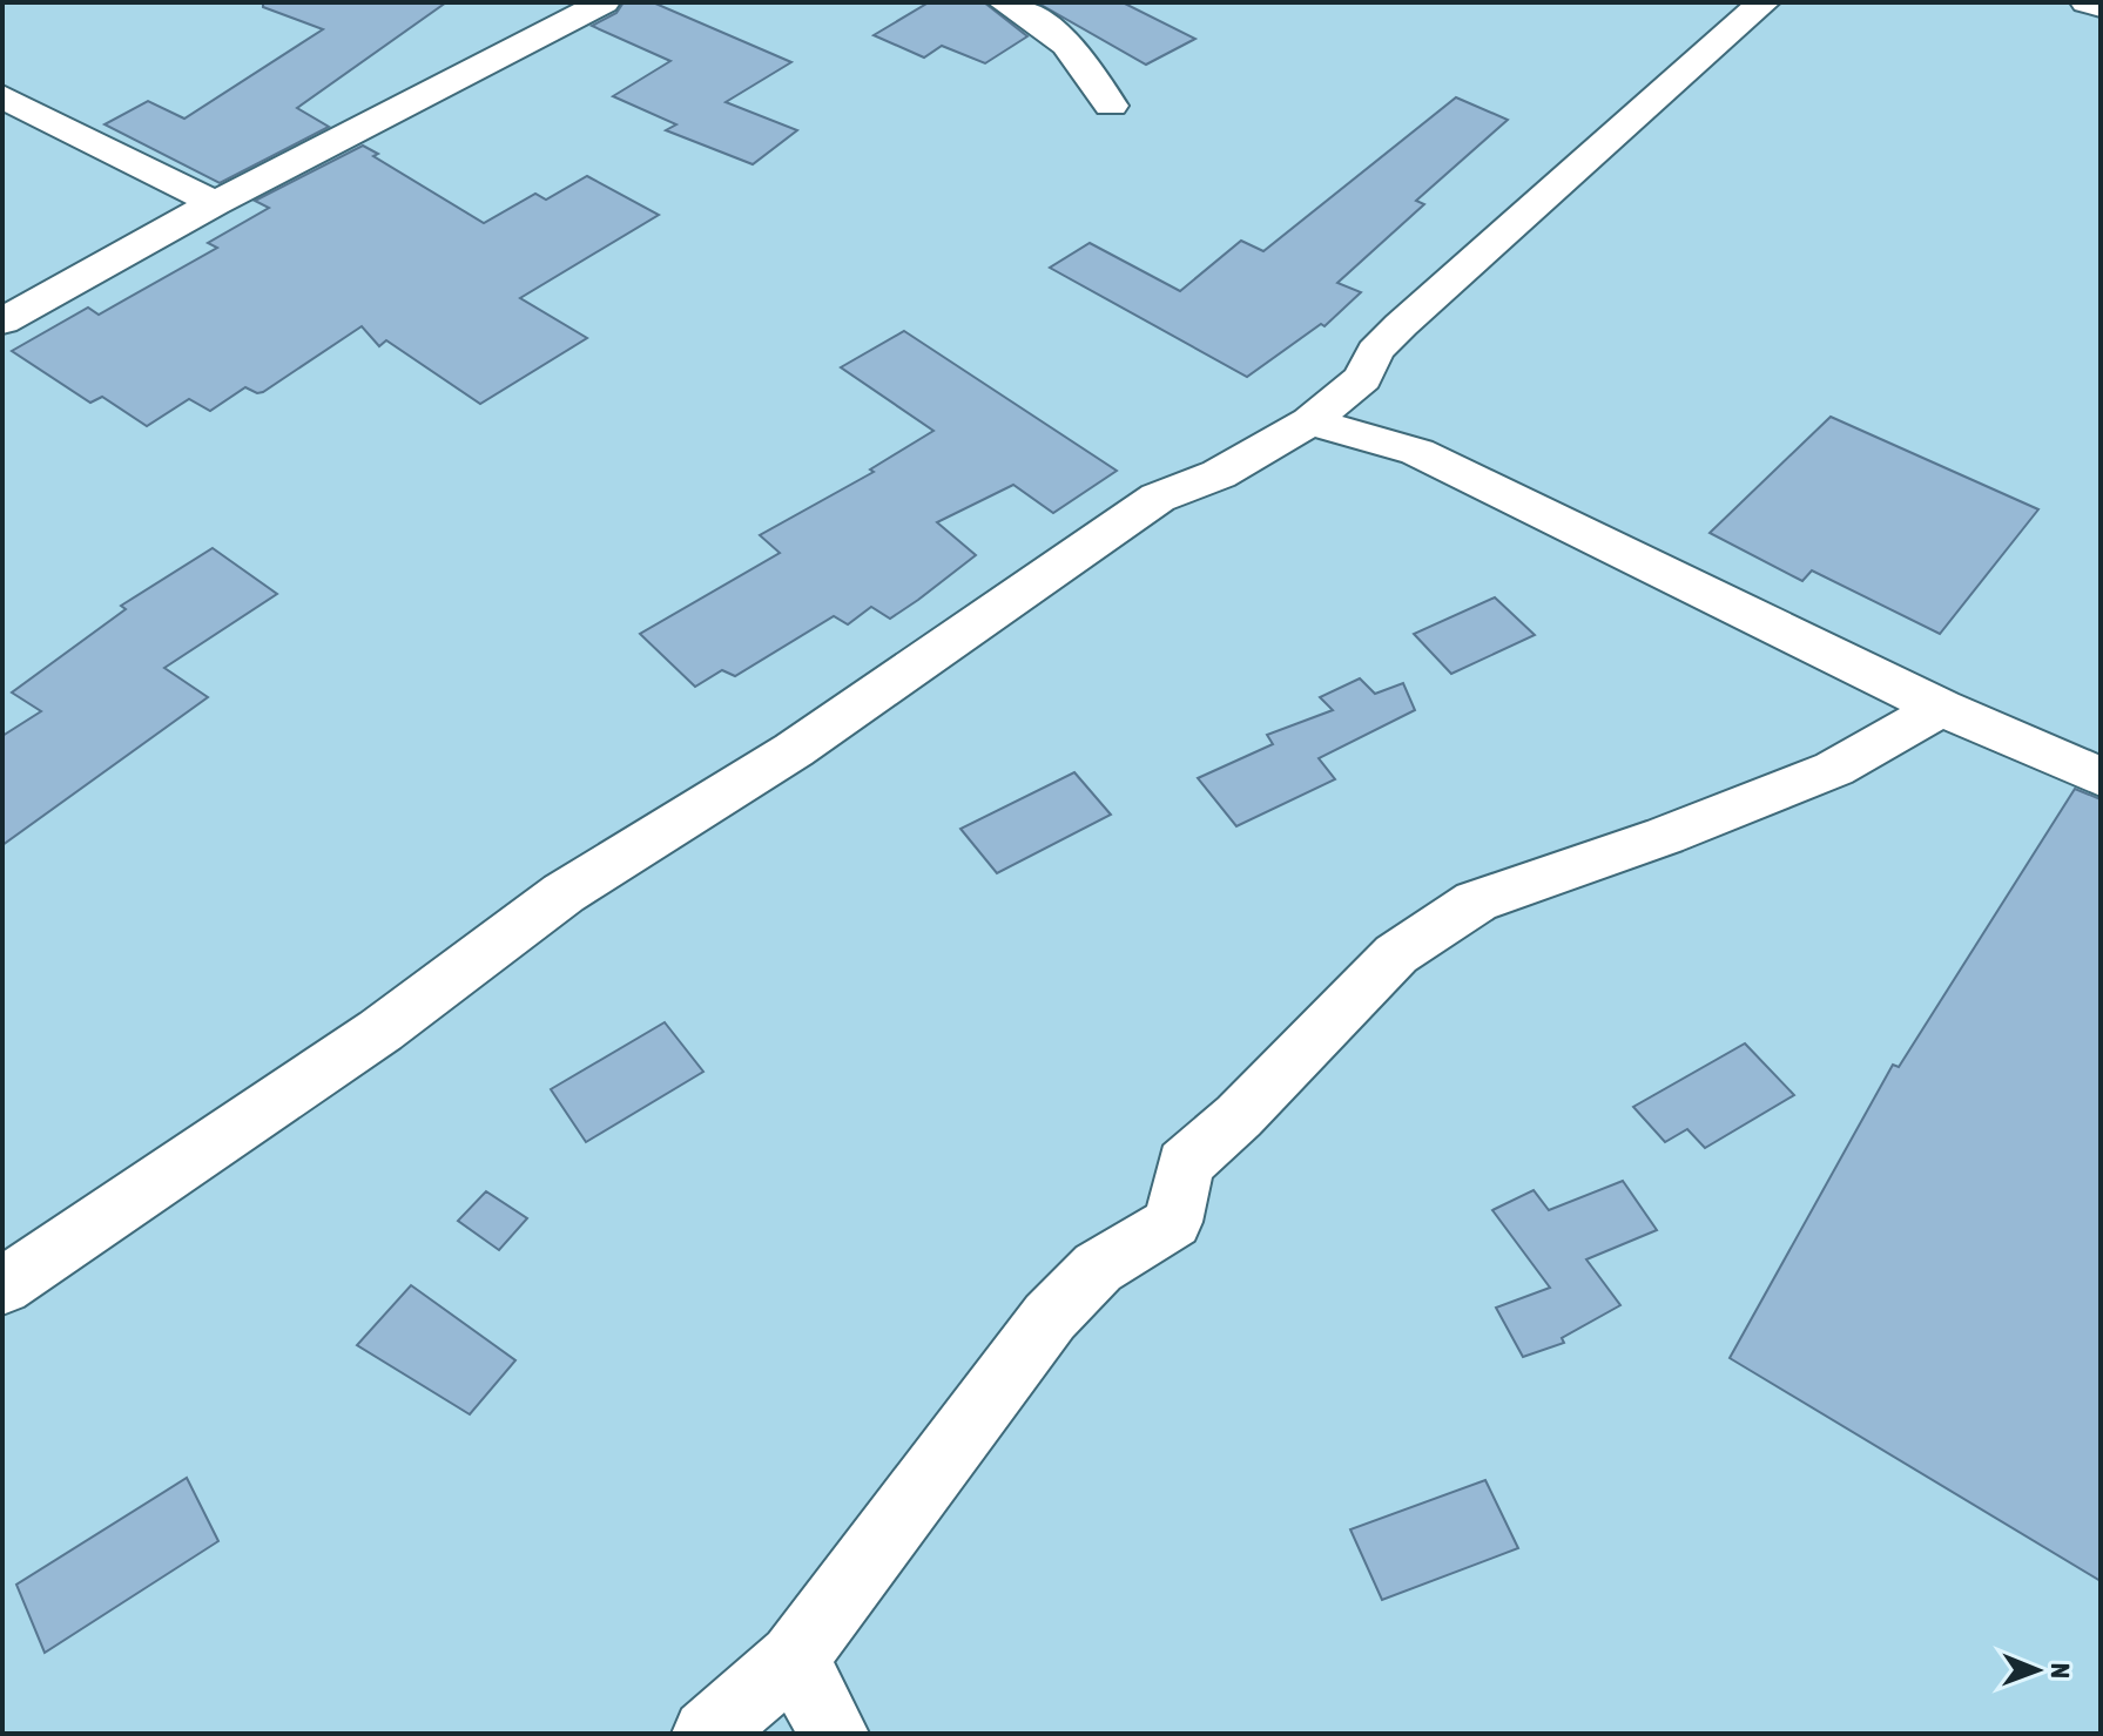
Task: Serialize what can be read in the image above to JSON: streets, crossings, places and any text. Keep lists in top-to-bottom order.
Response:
{
  "north": "right"
}
